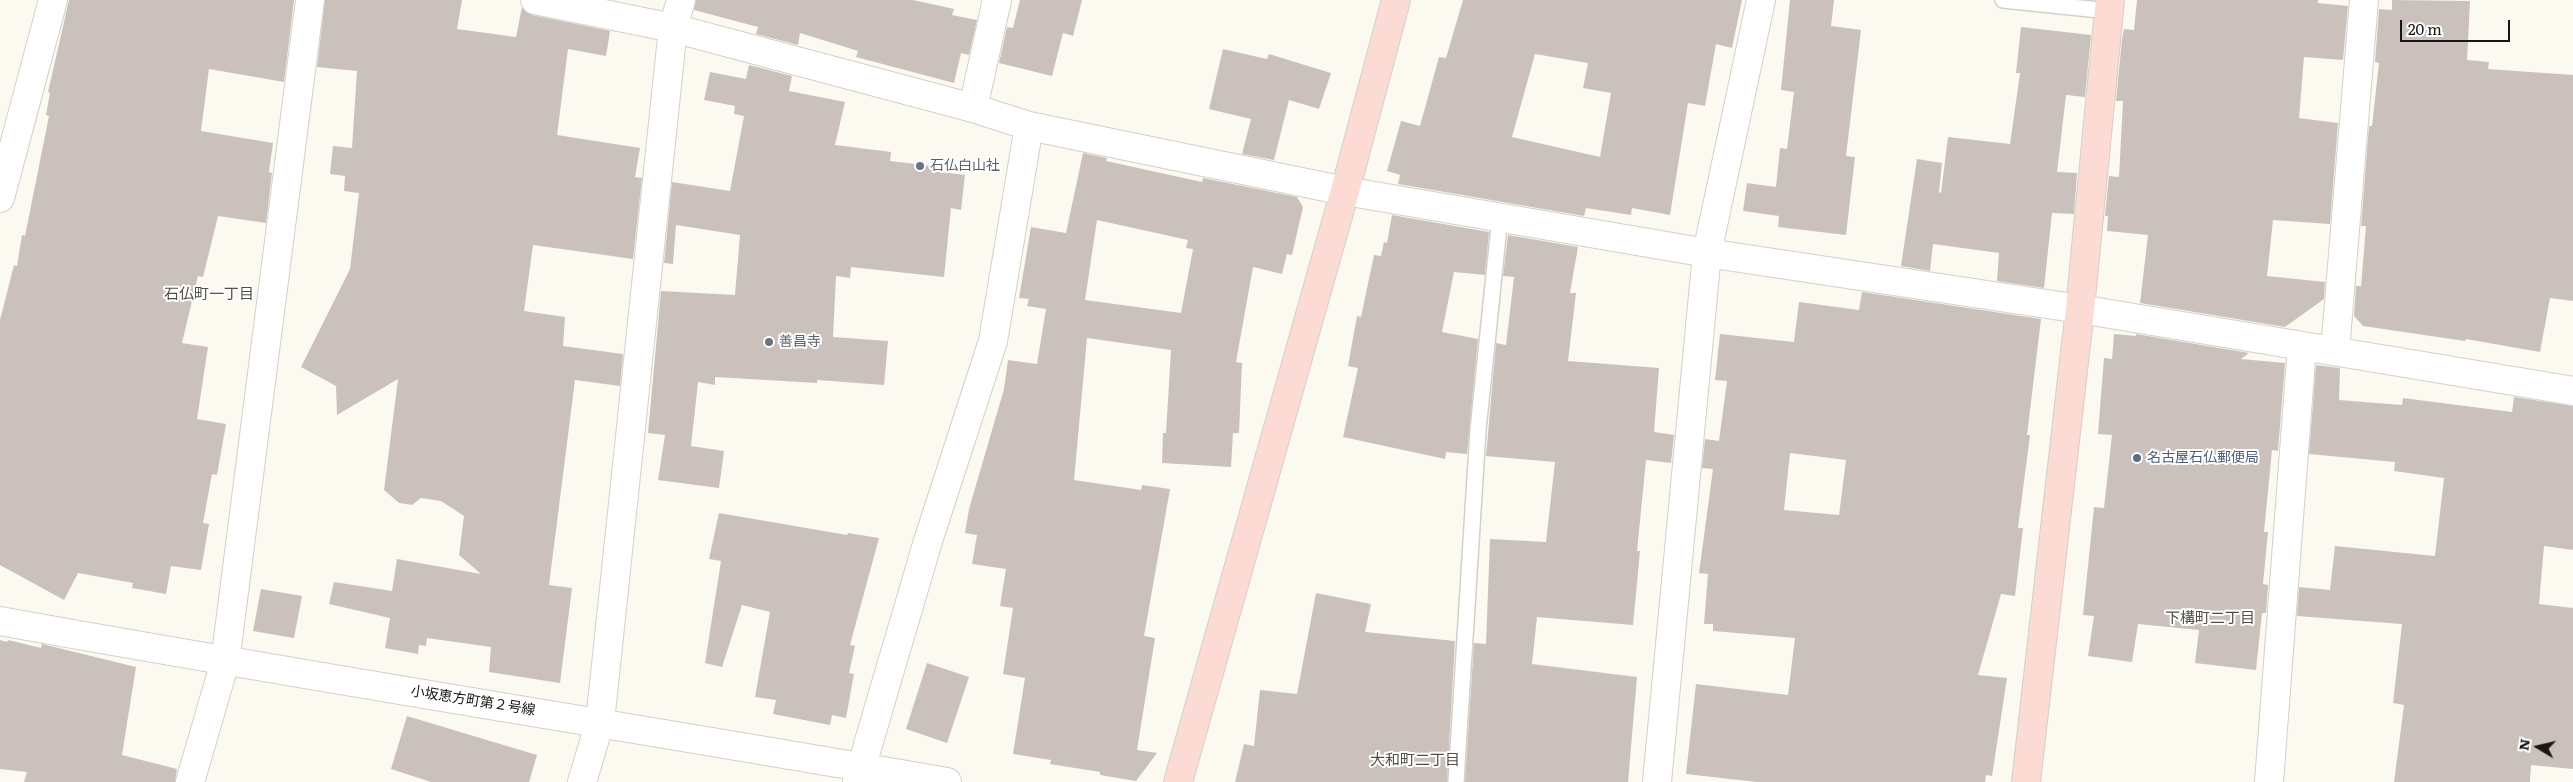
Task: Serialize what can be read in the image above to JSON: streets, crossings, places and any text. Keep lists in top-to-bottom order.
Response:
{
  "streets": {
    "street": ["小坂恵方町第２号線"]
  },
  "districts": ["石仏町一丁目", "下構町二丁目", "大和町二丁目"],
  "places": ["石仏白山社", "善昌寺", "名古屋石仏郵便局"],
  "scale_bar": "20 m",
  "north": "left"
}
